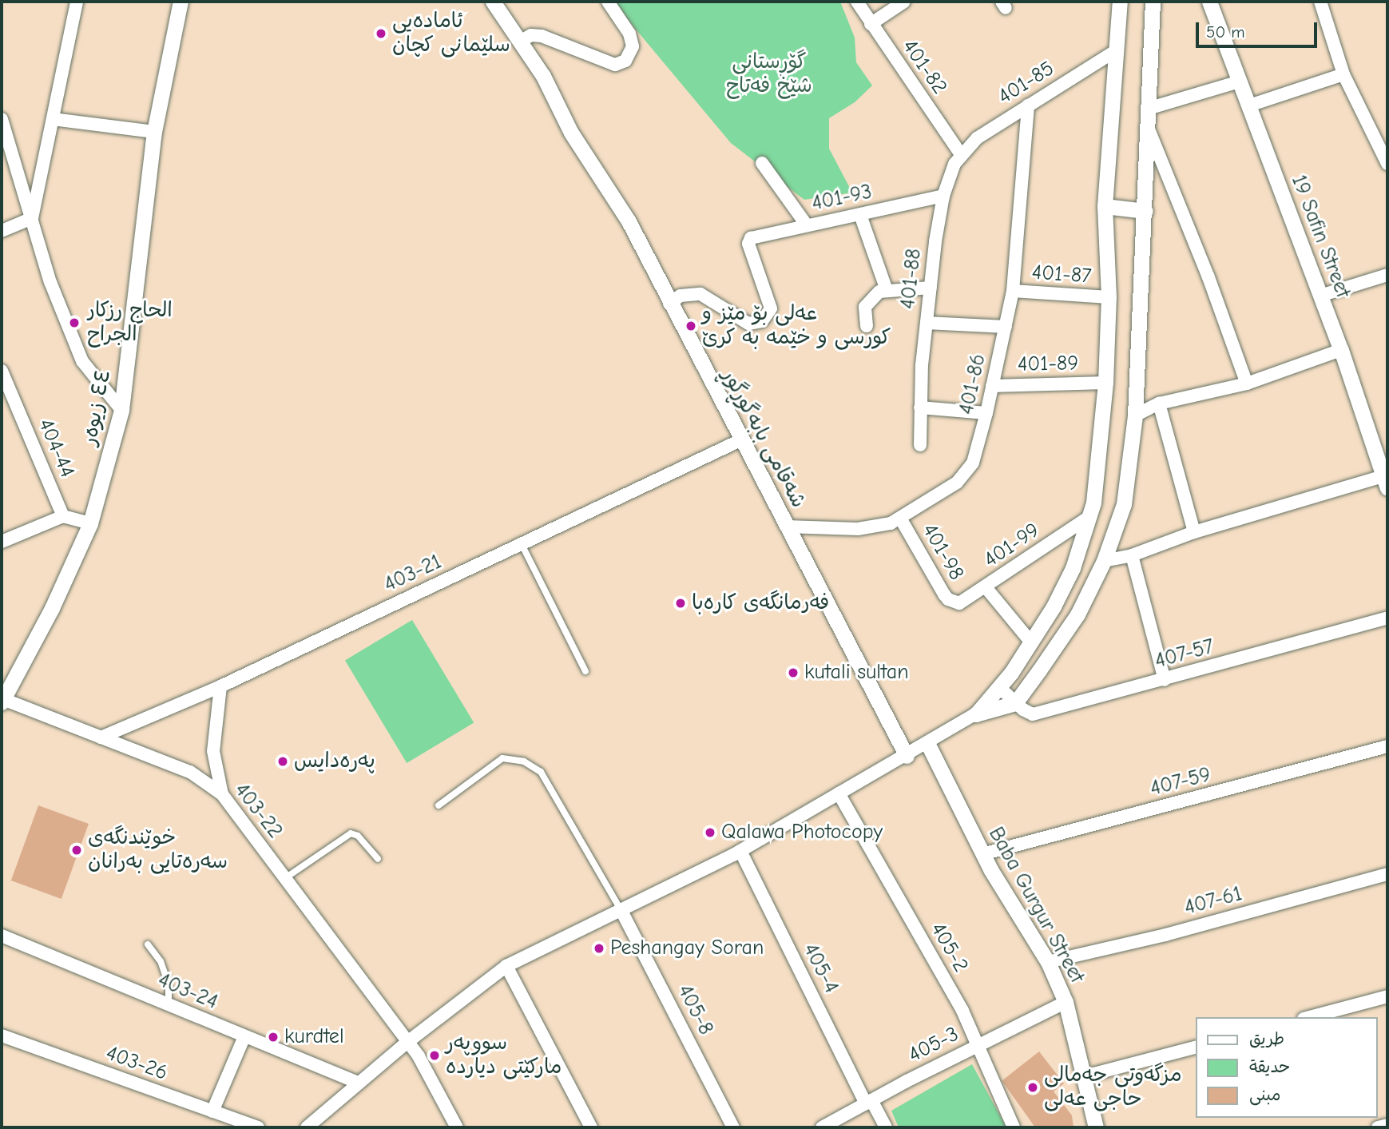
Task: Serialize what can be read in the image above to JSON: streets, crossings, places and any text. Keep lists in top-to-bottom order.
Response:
{
  "streets": {
    "street": [
      "401-82",
      "401-85",
      "401-93",
      "19 Safin Street",
      "401-87",
      "401-88",
      "401-89",
      "401-86",
      "٤٤ زیوەر",
      "شەقامی بابەگوڕگوڕ",
      "404-44",
      "401-99",
      "401-98",
      "403-21",
      "407-57",
      "407-59",
      "403-22",
      "407-61",
      "Baba Gurgur Street",
      "405-2",
      "405-4",
      "403-24",
      "405-8",
      "405-3",
      "403-26"
    ]
  },
  "crossings": [
    ["401-82", "401-85"],
    ["401-82", "401-88"],
    ["401-85", "401-88"],
    ["401-85", "401-86"],
    ["401-93", "401-88"],
    ["401-93", "شەقامی بابەگوڕگوڕ"],
    ["401-87", "401-86"],
    ["401-89", "401-86"],
    ["401-86", "شەقامی بابەگوڕگوڕ"],
    ["401-86", "401-98"],
    ["٤٤ زیوەر", "403-22"],
    ["شەقامی بابەگوڕگوڕ", "403-21"],
    ["401-99", "401-98"],
    ["403-21", "403-22"],
    ["407-59", "Baba Gurgur Street"],
    ["407-61", "Baba Gurgur Street"],
    ["Baba Gurgur Street", "405-3"],
    ["405-2", "405-3"],
    ["405-4", "405-3"]
  ],
  "parks": ["گۆڕستانی شێخ فەتاح"],
  "places": [
    "ئامادەیی سلێمانی کچان",
    "الحاج رزكار الجراح",
    "عەلی بۆ مێز و کورسی و خێمە بە کرێ",
    "فەرمانگەی کارەبا",
    "kutali sultan",
    "پەرەدایس",
    "Qalawa Photocopy",
    "خوێندنگەی سەرەتایی بەرانان",
    "Peshangay Soran",
    "kurdtel",
    "سووپەر مارکێتی دیاردە",
    "مزگەوتی جەمالی حاجی عەلی"
  ],
  "legend": ["طريق", "حديقة", "مبنى"],
  "scale_bar": "50 m"
}
